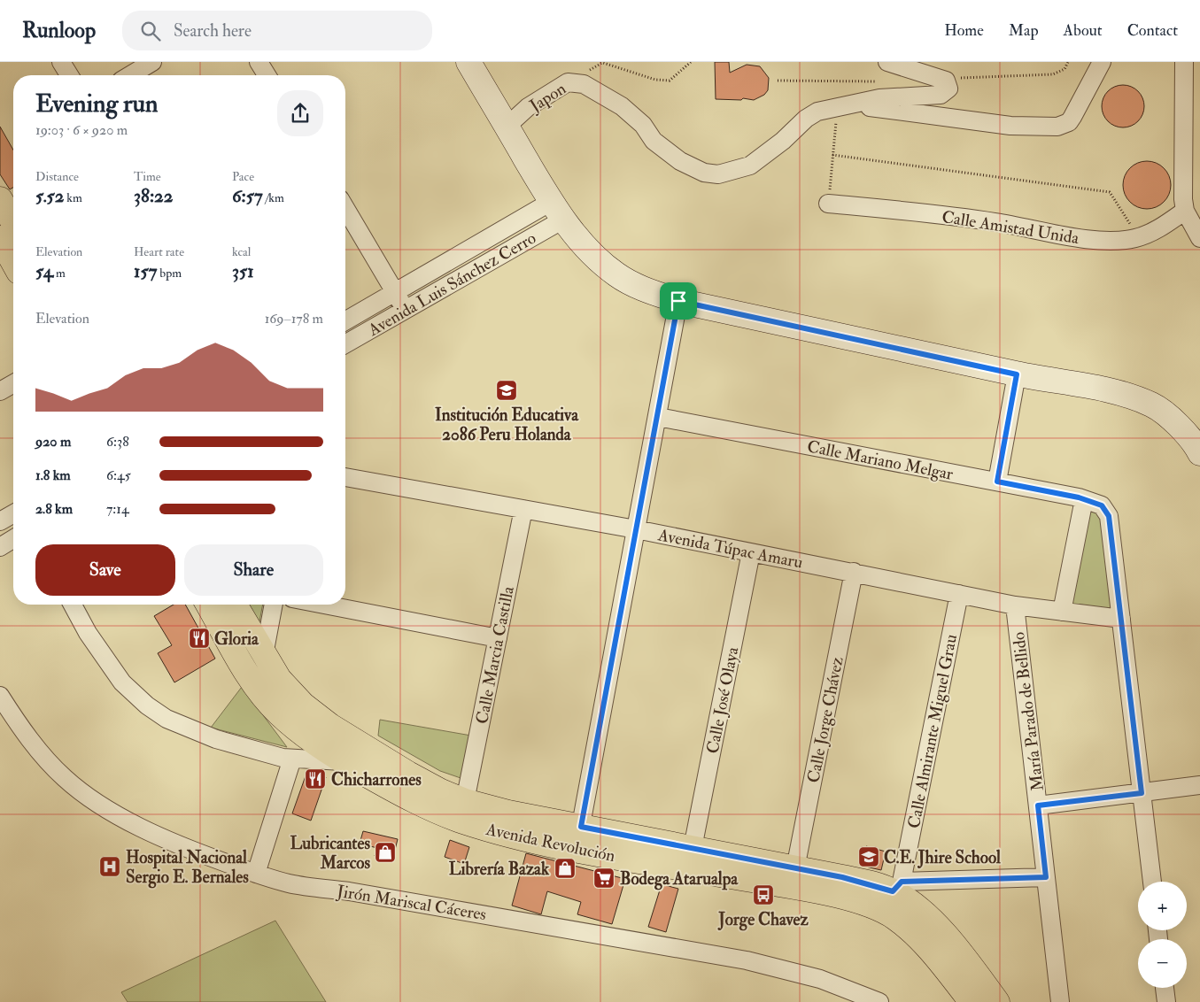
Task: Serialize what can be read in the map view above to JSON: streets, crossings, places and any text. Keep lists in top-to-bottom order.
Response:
{
  "streets": {
    "main road": ["Avenida Revolución"],
    "street": [
      "Japon",
      "Calle Amistad Unida",
      "Avenida Luis Sánchez Cerro",
      "Calle Mariano Melgar",
      "Avenida Túpac Amaru",
      "Calle Marcia Castilla",
      "Calle José Olaya",
      "María Parado de Bellido",
      "Calle Jorge Chávez",
      "Calle Almirante Miguel Grau",
      "Jirón Mariscal Cáceres"
    ]
  },
  "crossings": [
    ["Calle Mariano Melgar", "Avenida Túpac Amaru"],
    ["Avenida Túpac Amaru", "Calle Marcia Castilla"],
    ["Avenida Túpac Amaru", "Calle José Olaya"],
    ["Avenida Túpac Amaru", "María Parado de Bellido"],
    ["Avenida Túpac Amaru", "Calle Jorge Chávez"],
    ["Avenida Túpac Amaru", "Calle Almirante Miguel Grau"],
    ["Calle Marcia Castilla", "Avenida Revolución"],
    ["Calle José Olaya", "Avenida Revolución"],
    ["Calle Jorge Chávez", "Avenida Revolución"],
    ["Calle Almirante Miguel Grau", "Avenida Revolución"]
  ],
  "places": {
    "school or university": ["Institución Educativa 2086 Peru Holanda", "C.E. Jhire School"],
    "restaurant": ["Gloria", "Chicharrones"],
    "shop": ["Lubricantes Marcos", "Librería Bazak"],
    "hospital": ["Hospital Nacional Sergio E. Bernales"],
    "supermarket": ["Bodega Atarualpa"],
    "bus stop": ["Jorge Chavez"]
  },
  "page": {
    "header": "Runloop",
    "search": "Search here",
    "nav": [
      "Home",
      "Map",
      "About",
      "Contact"
    ],
    "heading": ["Evening run", "19:03 · 6 × 920 m"],
    "stats": [
      ["Distance", "5.52 km"],
      ["Time", "38:22"],
      ["Pace", "6:57 /km"],
      ["Elevation", "54 m"],
      ["Heart rate", "157 bpm"],
      ["kcal", "351"]
    ],
    "chart": ["Elevation", "169–178 m"],
    "list": [
      {
        "name": "920 m",
        "note": "6:38"
      },
      {
        "name": "1.8 km",
        "note": "6:45"
      },
      {
        "name": "2.8 km",
        "note": "7:14"
      }
    ],
    "buttons": ["Save", "Share"],
    "map_buttons": ["+", "−"]
  }
}
